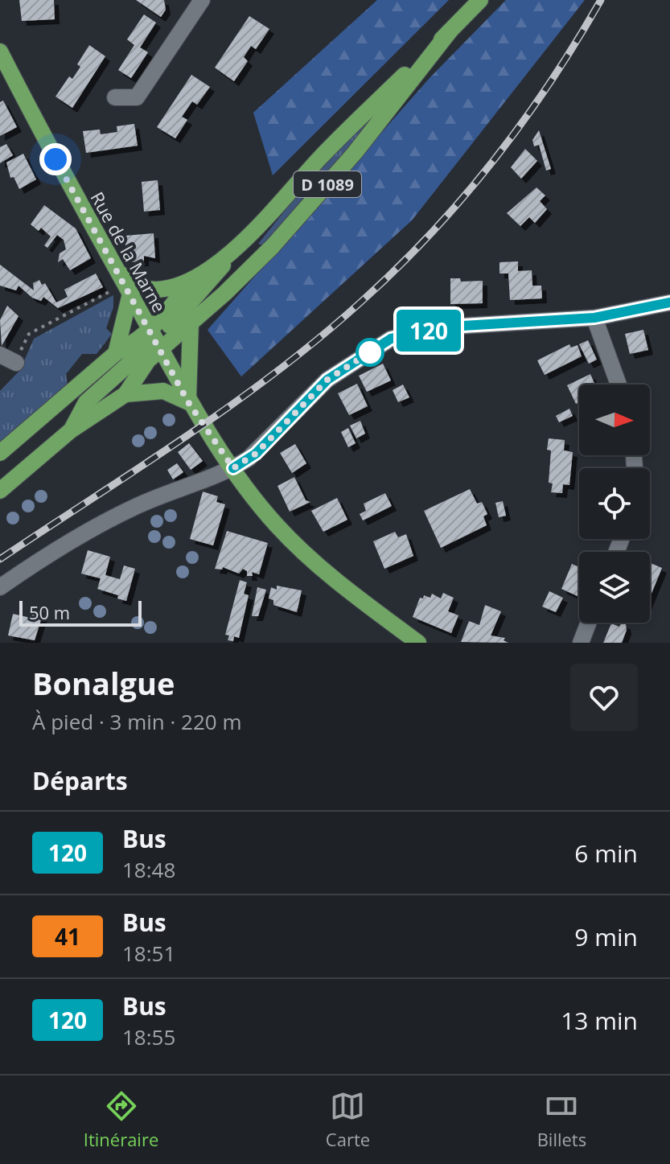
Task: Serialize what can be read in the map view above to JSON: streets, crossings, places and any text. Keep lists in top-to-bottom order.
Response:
{
  "streets": {
    "main road": ["D 1089", "Rue de la Marne"]
  },
  "crossings": [
    ["D 1089", "Rue de la Marne"]
  ],
  "lines": ["bus line 120"],
  "scale_bar": "50 m",
  "north": "right",
  "page": {
    "on_map": "120",
    "scale": "50 m",
    "heading": [
      ["Bonalgue", "À pied · 3 min · 220 m"],
      "Départs"
    ],
    "list": [
      {
        "mark": "120",
        "name": "Bus",
        "note": "18:48",
        "value": "6 min"
      },
      {
        "mark": "41",
        "name": "Bus",
        "note": "18:51",
        "value": "9 min"
      },
      {
        "mark": "120",
        "name": "Bus",
        "note": "18:55",
        "value": "13 min"
      }
    ],
    "tabs": ["Itinéraire", "Carte", "Billets"]
  }
}
